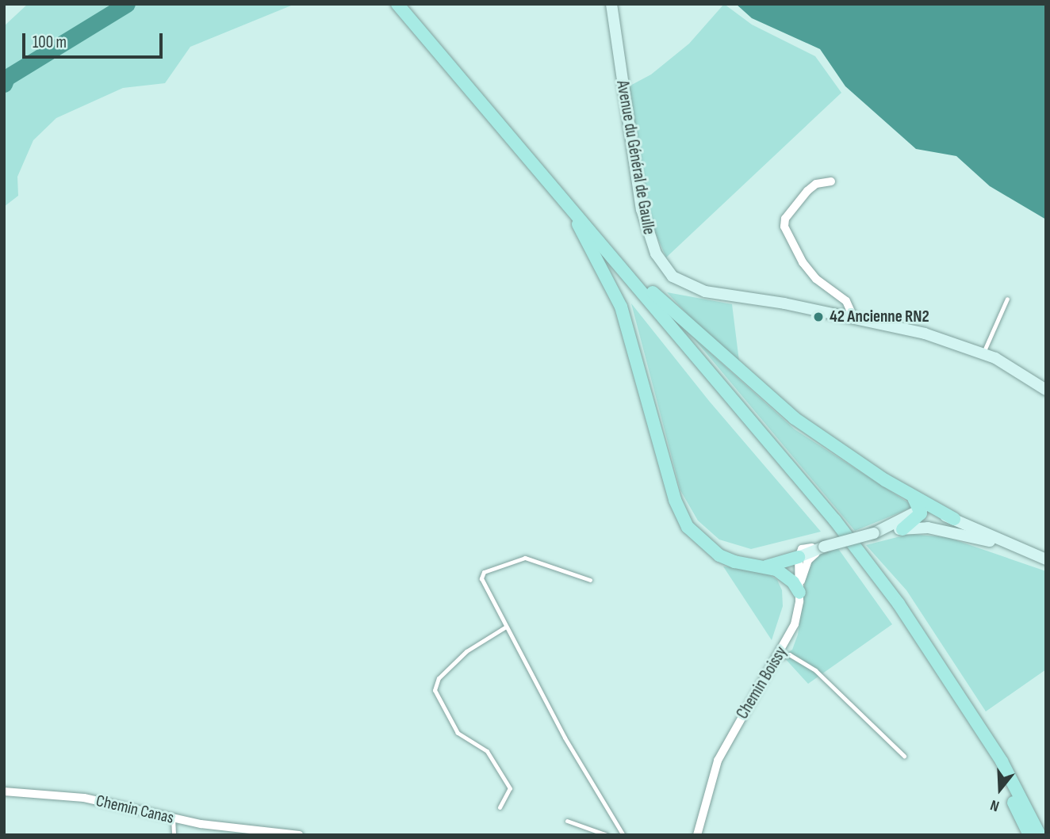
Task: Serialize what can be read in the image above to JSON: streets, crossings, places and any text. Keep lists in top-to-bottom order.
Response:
{
  "streets": {
    "main road": ["Avenue du Général de Gaulle"],
    "street": ["Chemin Boissy", "Chemin Canas"]
  },
  "places": ["42 Ancienne RN2"],
  "scale_bar": "100 m",
  "north": "bottom"
}
